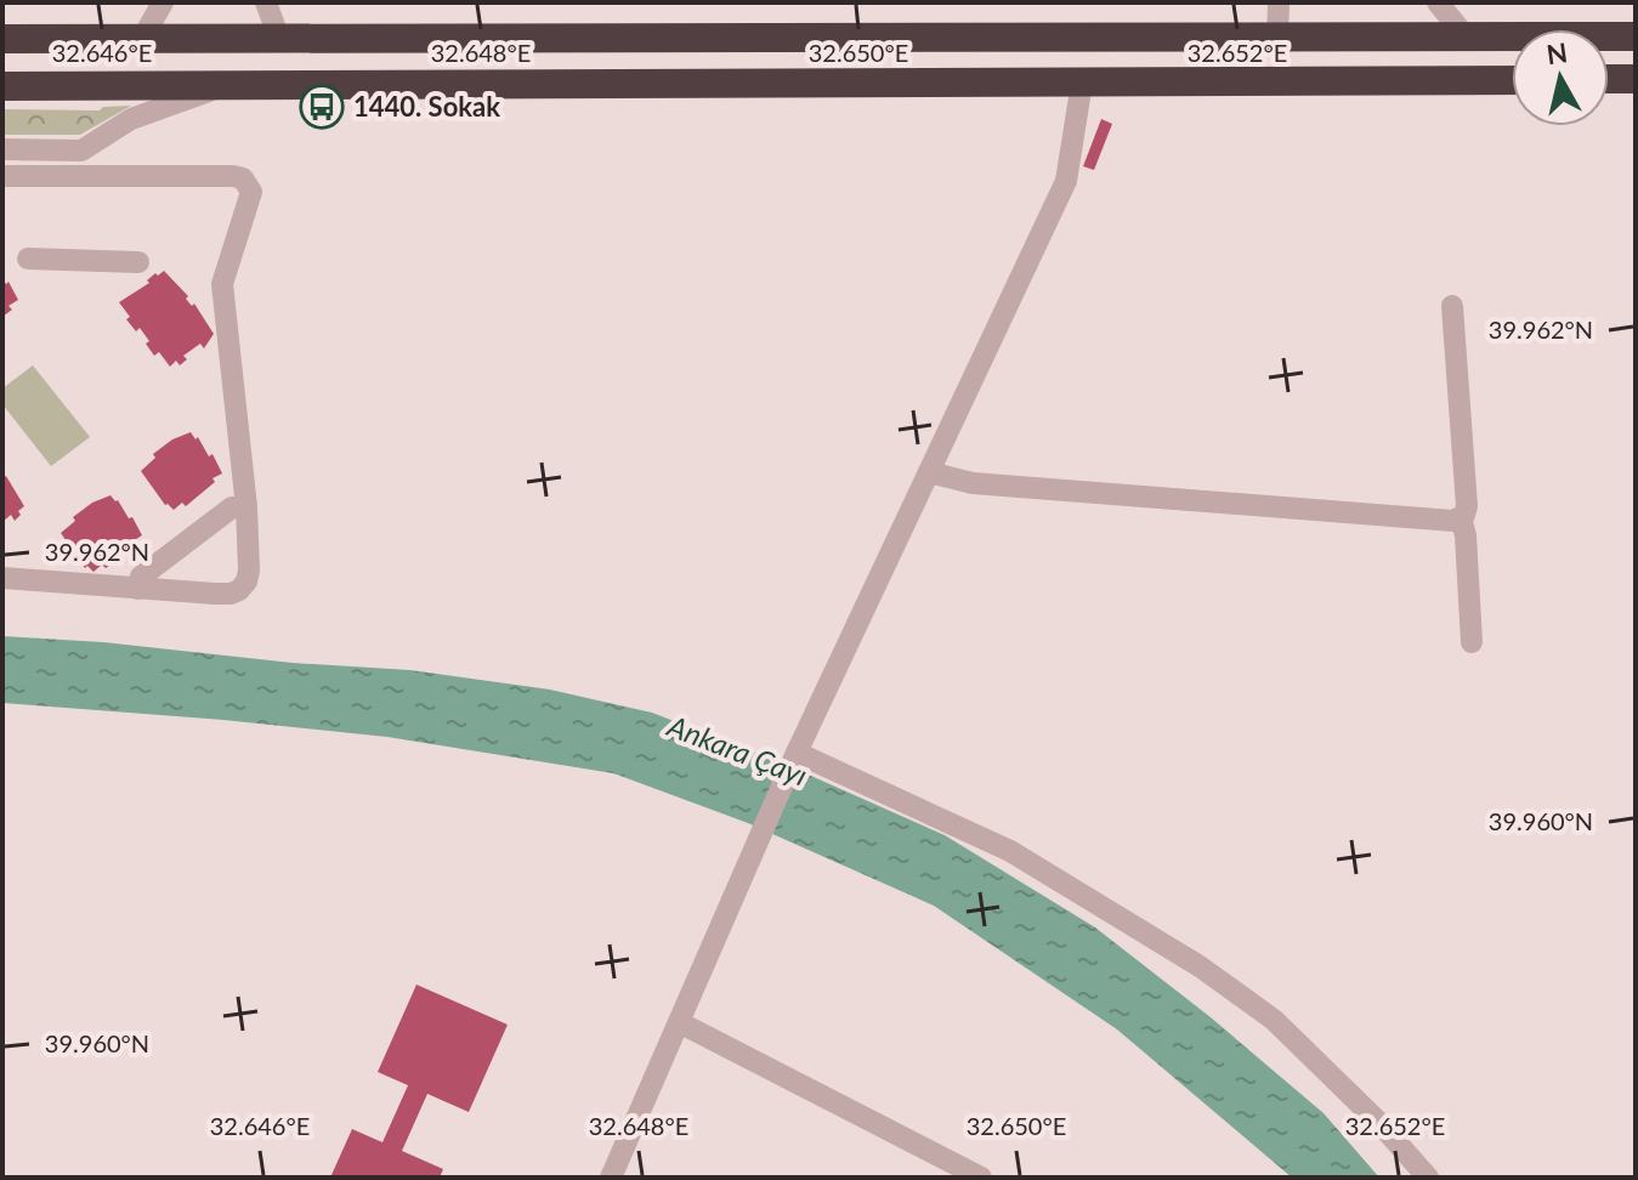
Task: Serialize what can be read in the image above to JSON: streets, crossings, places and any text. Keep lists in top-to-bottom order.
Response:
{
  "water": ["Ankara Çayı"],
  "places": {
    "bus stop": ["1440. Sokak"]
  },
  "north": "top",
  "coordinates": [
    "32.646°E",
    "32.648°E",
    "32.650°E",
    "32.652°E",
    "39.962°N",
    "39.960°N"
  ]
}
